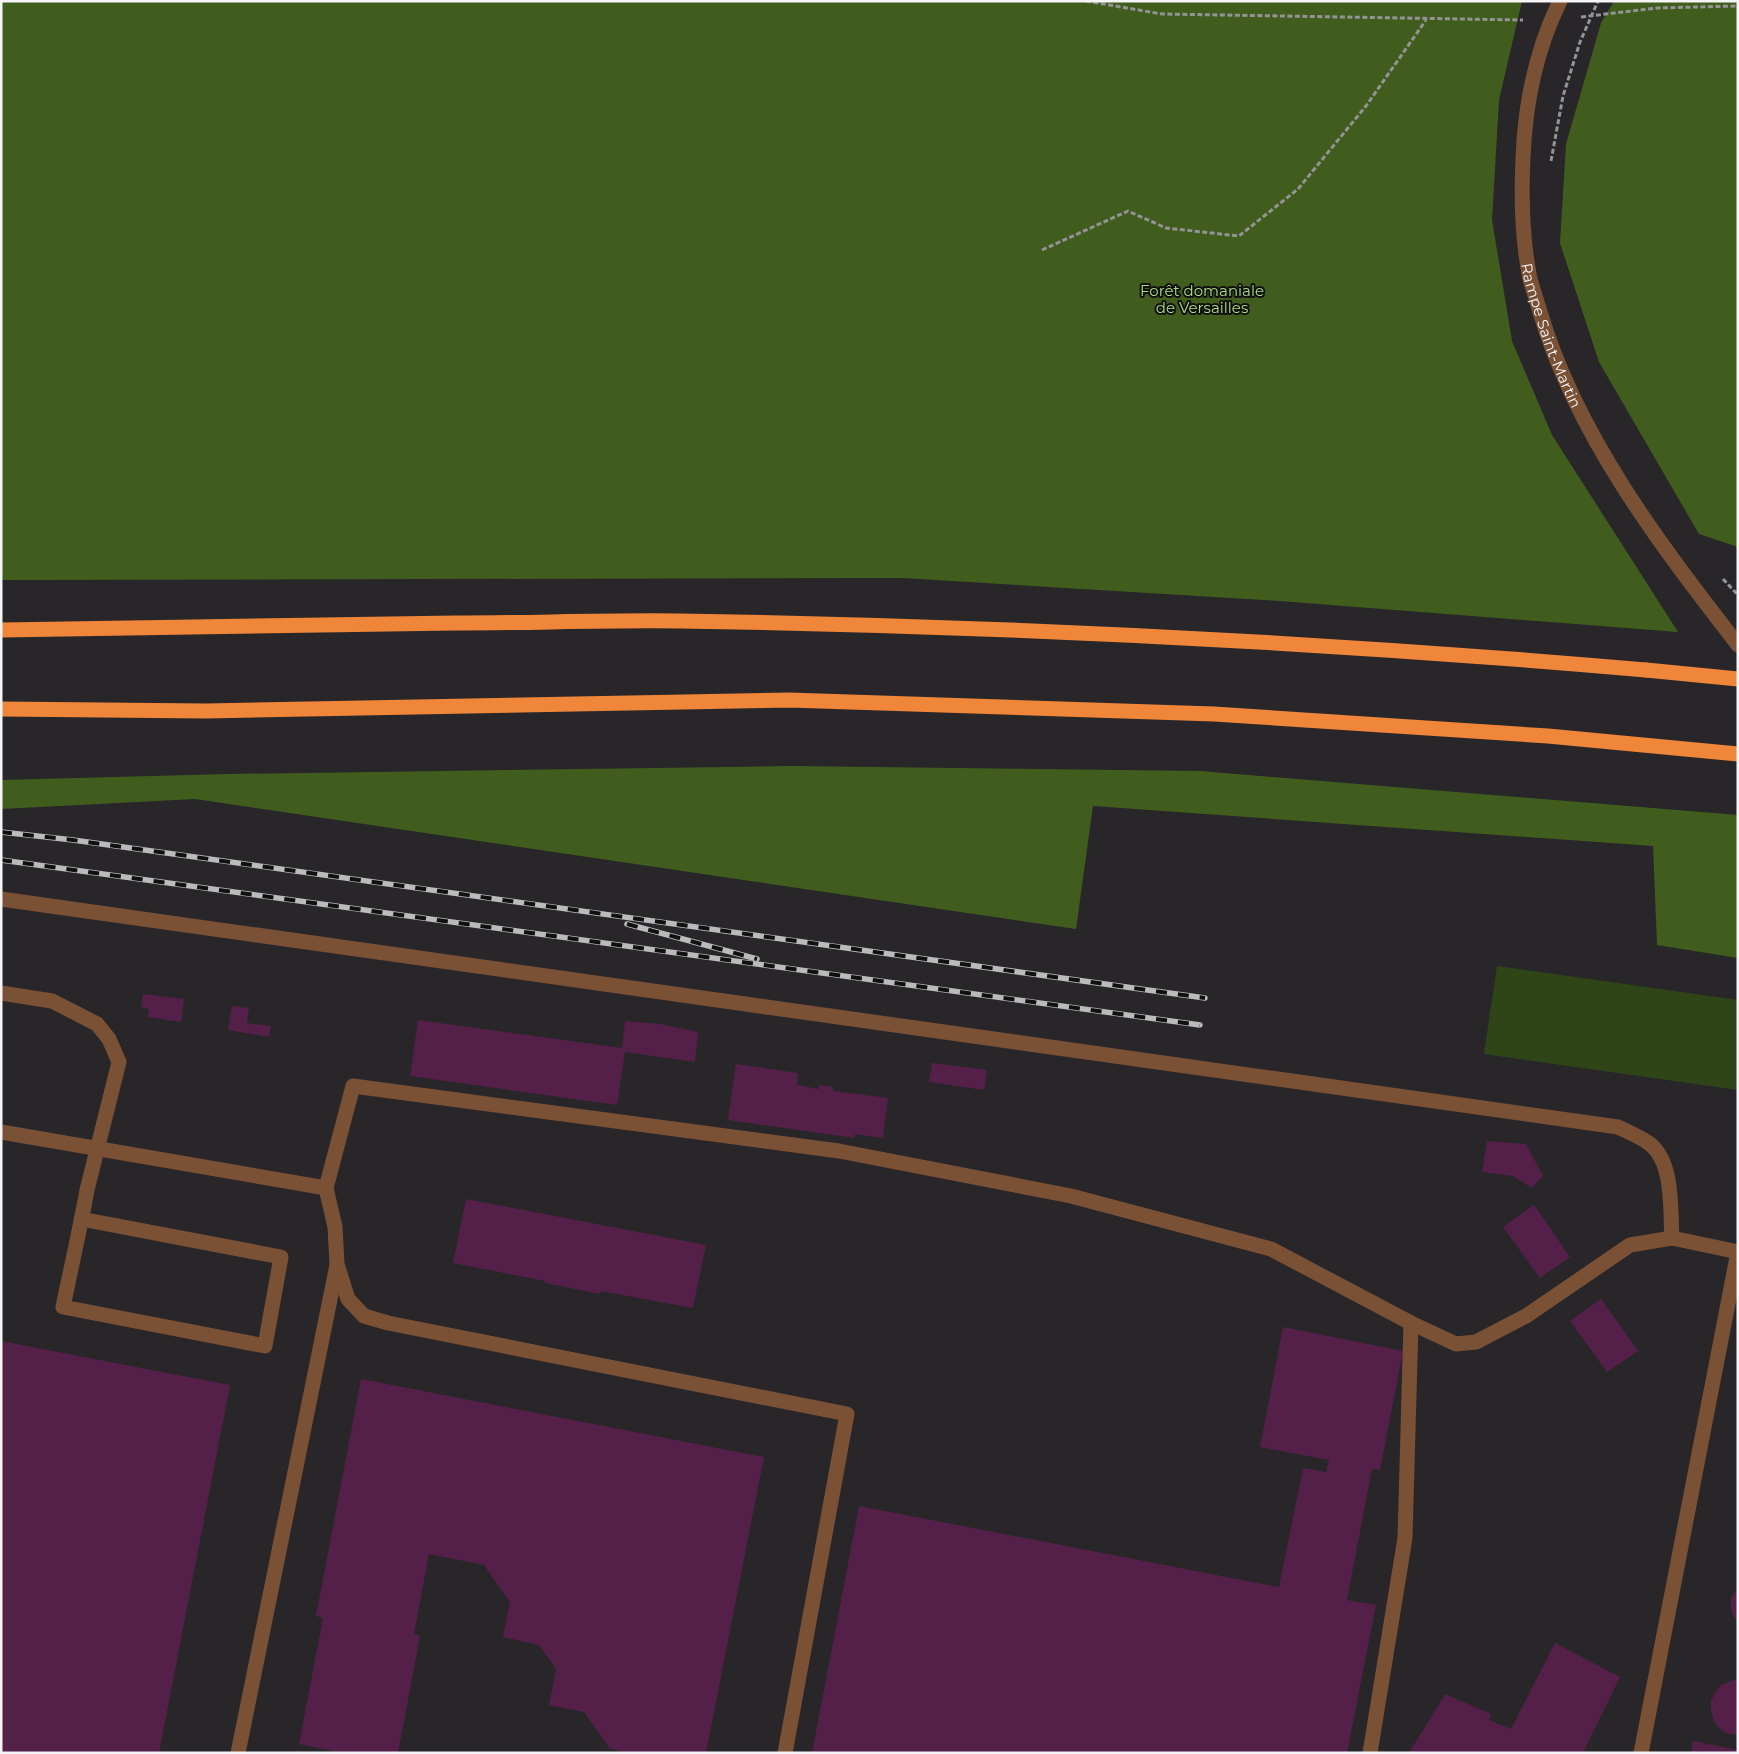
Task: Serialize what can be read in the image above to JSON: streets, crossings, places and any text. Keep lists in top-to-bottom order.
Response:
{
  "streets": {
    "street": ["Rampe Saint-Martin"]
  },
  "parks": ["Forêt domaniale de Versailles"]
}
